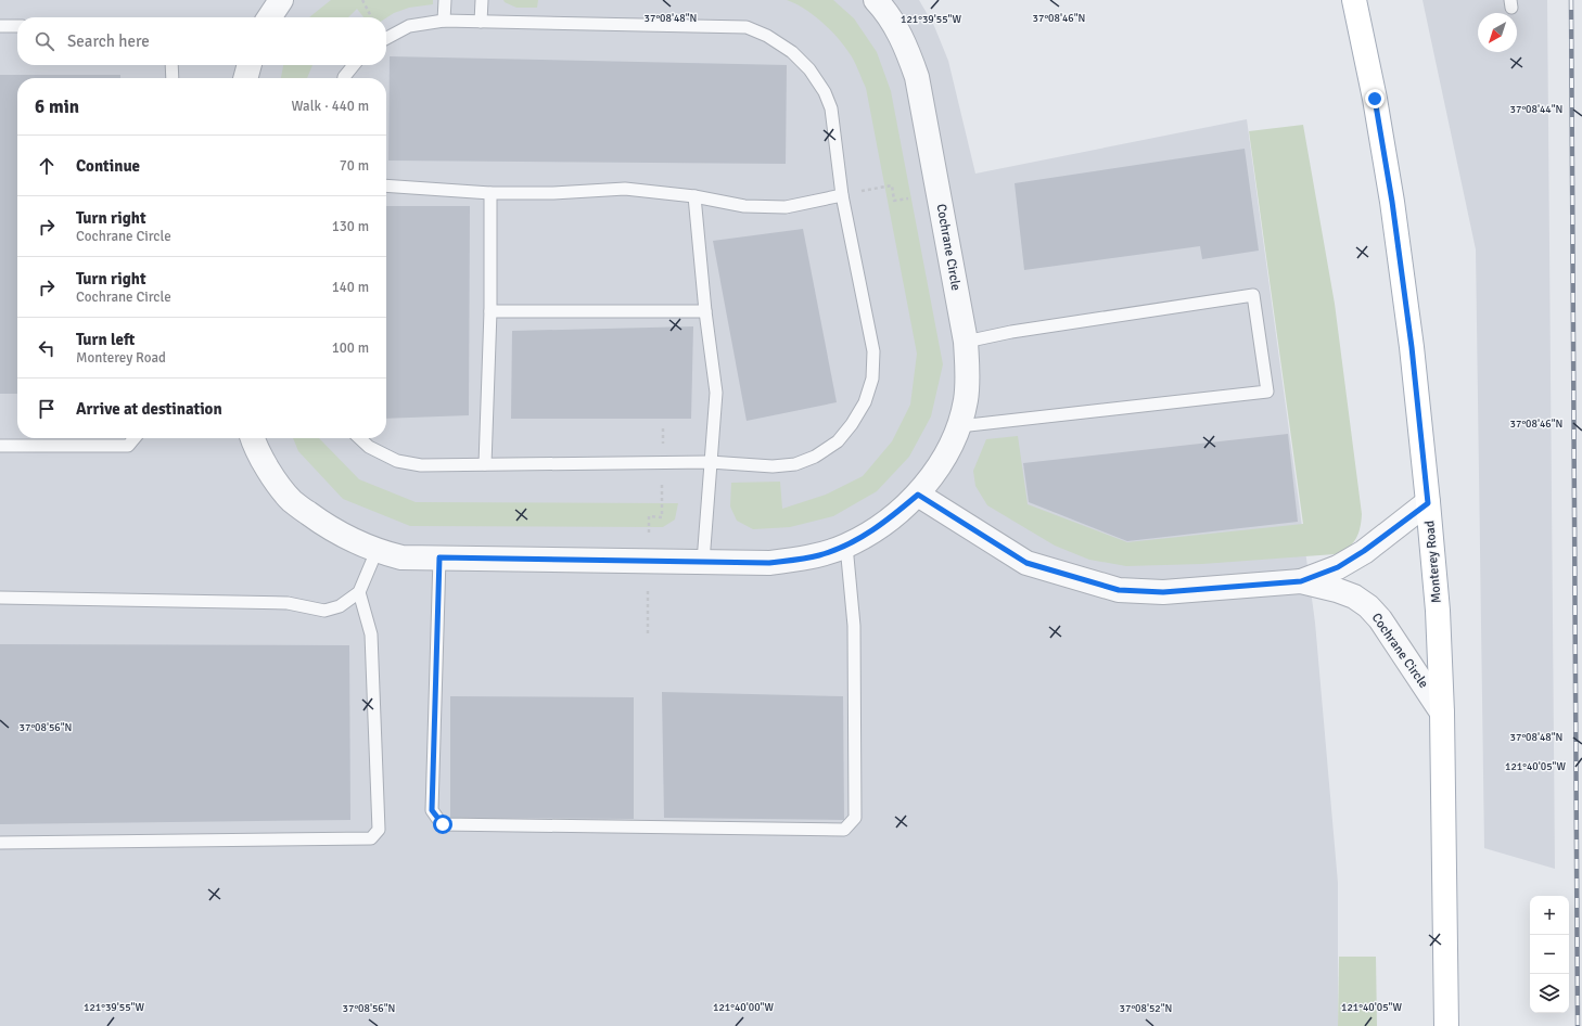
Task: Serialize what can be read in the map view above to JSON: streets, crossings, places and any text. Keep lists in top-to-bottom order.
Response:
{
  "streets": {
    "main road": ["Monterey Road"],
    "street": ["Cochrane Circle"]
  },
  "crossings": [
    ["Cochrane Circle", "Monterey Road"]
  ],
  "north": "bottom left",
  "page": {
    "search": "Search here",
    "heading": ["6 min", "Walk · 440 m"],
    "list": [
      ["Continue", "70 m"],
      ["Turn right", "Cochrane Circle", "130 m"],
      ["Turn right", "Cochrane Circle", "140 m"],
      ["Turn left", "Monterey Road", "100 m"],
      "Arrive at destination"
    ],
    "map_buttons": ["+", "−"]
  },
  "coordinates": [
    "37°08'48\"N",
    "37°08'46\"N",
    "121°39'55\"W",
    "37°08'44\"N",
    "37°08'56\"N",
    "121°40'05\"W",
    "121°40'00\"W",
    "37°08'52\"N"
  ]
}
